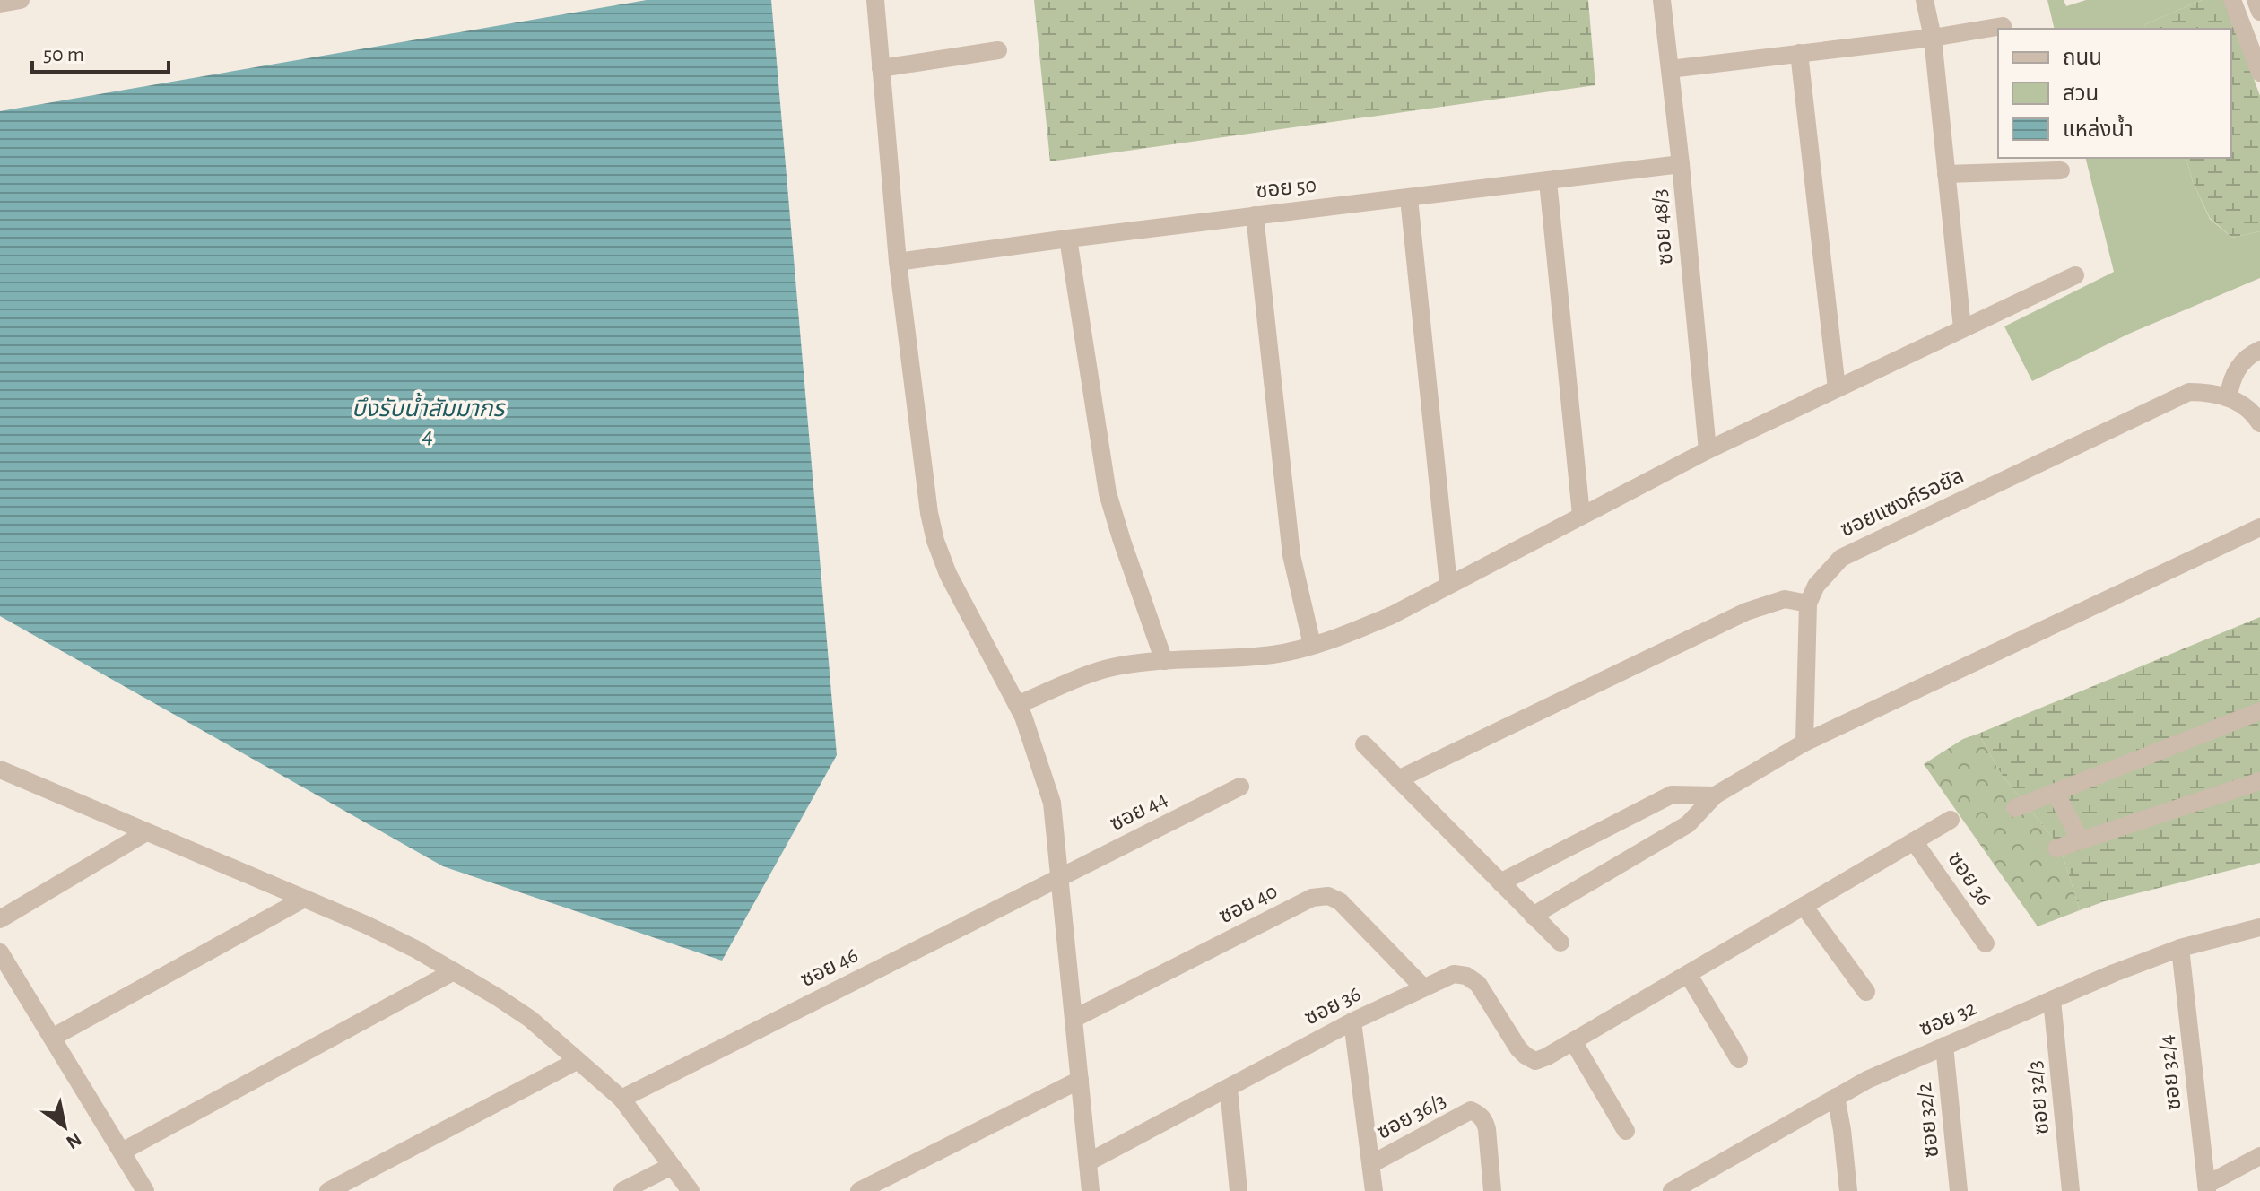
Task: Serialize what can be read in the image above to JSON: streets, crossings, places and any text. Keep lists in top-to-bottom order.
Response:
{
  "streets": {
    "street": [
      "ซอย 50",
      "ซอย 48/3",
      "ซอยแซงค์รอยัล",
      "ซอย 44",
      "ซอย 36",
      "ซอย 40",
      "ซอย 46",
      "ซอย 32",
      "ซอย 32/4",
      "ซอย 32/3",
      "ซอย 36/3",
      "ซอย 32/2"
    ]
  },
  "crossings": [
    ["ซอย 50", "ซอย 48/3"],
    ["ซอย 44", "ซอย 46"],
    ["ซอย 36", "ซอย 40"],
    ["ซอย 32", "ซอย 32/4"],
    ["ซอย 32", "ซอย 32/3"],
    ["ซอย 32", "ซอย 32/2"]
  ],
  "water": ["บึงรับน้ำสัมมากร 4"],
  "legend": ["ถนน", "สวน", "แหล่งน้ำ"],
  "scale_bar": "50 m",
  "north": "bottom right"
}
